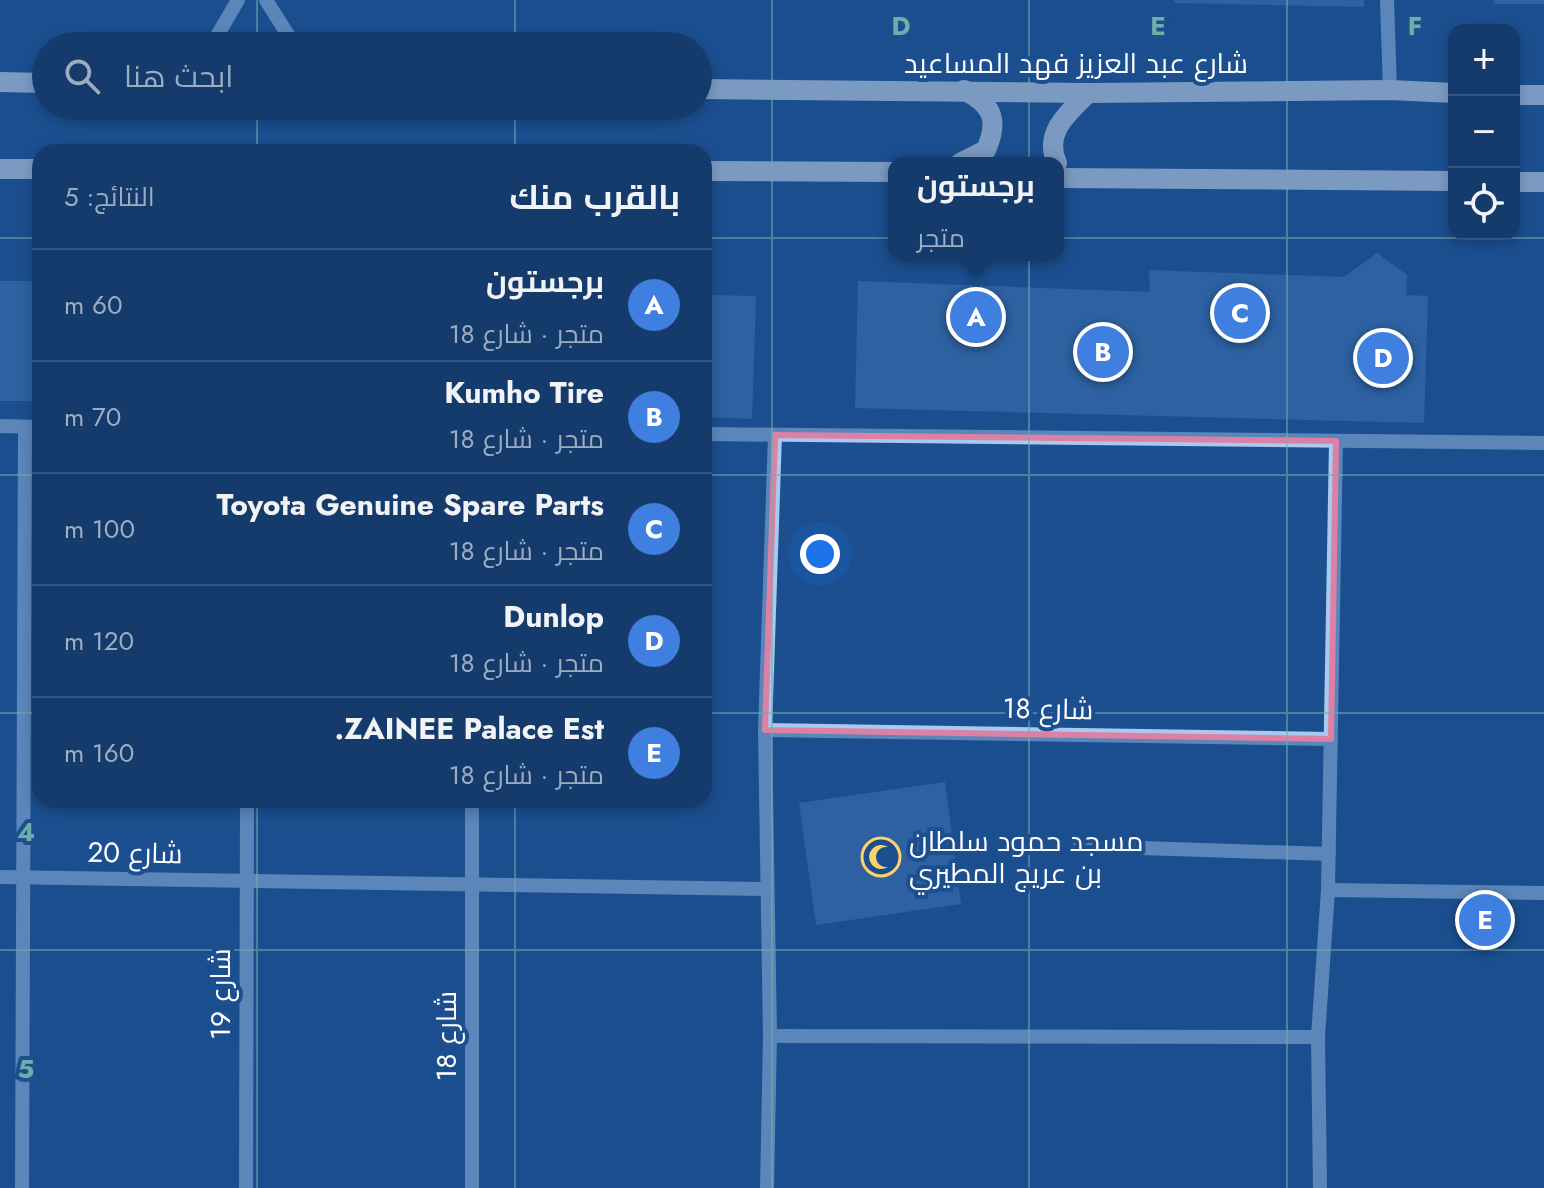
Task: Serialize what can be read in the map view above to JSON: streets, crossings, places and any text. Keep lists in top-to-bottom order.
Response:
{
  "streets": {
    "main road": ["شارع عبد العزيز فهد المساعيد"],
    "street": ["شارع 18", "شارع 20", "شارع 19"]
  },
  "crossings": [
    ["شارع 20", "شارع 19"]
  ],
  "places": {
    "mosque": ["مسجد حمود سلطان بن عريج المطيري"]
  },
  "page": {
    "map_buttons": ["+", "−"],
    "search": "ابحث هنا",
    "heading": ["بالقرب منك", "النتائج: 5"],
    "popup": ["برجستون", "متجر"],
    "list": [
      {
        "mark": "A",
        "name": "برجستون",
        "note": "متجر · شارع 18",
        "value": "60 m"
      },
      {
        "mark": "B",
        "name": "Kumho Tire",
        "note": "متجر · شارع 18",
        "value": "70 m"
      },
      {
        "mark": "C",
        "name": "Toyota Genuine Spare Parts",
        "note": "متجر · شارع 18",
        "value": "100 m"
      },
      {
        "mark": "D",
        "name": "Dunlop",
        "note": "متجر · شارع 18",
        "value": "120 m"
      },
      {
        "mark": "E",
        "name": "ZAINEE Palace Est.",
        "note": "متجر · شارع 18",
        "value": "160 m"
      }
    ],
    "pins": [
      "C",
      "A",
      "B",
      "D",
      "E"
    ]
  },
  "grid": {
    "columns": ["D", "E", "F"],
    "rows": ["4", "5"]
  }
}
